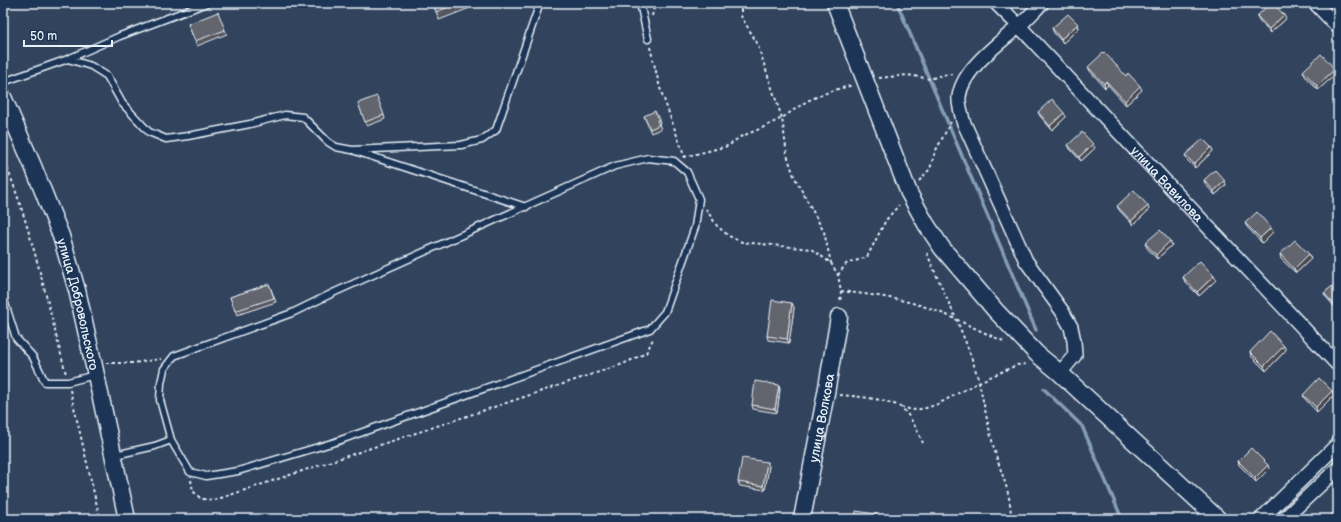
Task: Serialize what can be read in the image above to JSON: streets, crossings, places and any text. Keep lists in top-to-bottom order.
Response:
{
  "streets": {
    "street": ["улица Вавилова", "улица Добровольского", "улица Волкова"]
  },
  "scale_bar": "50 m"
}
